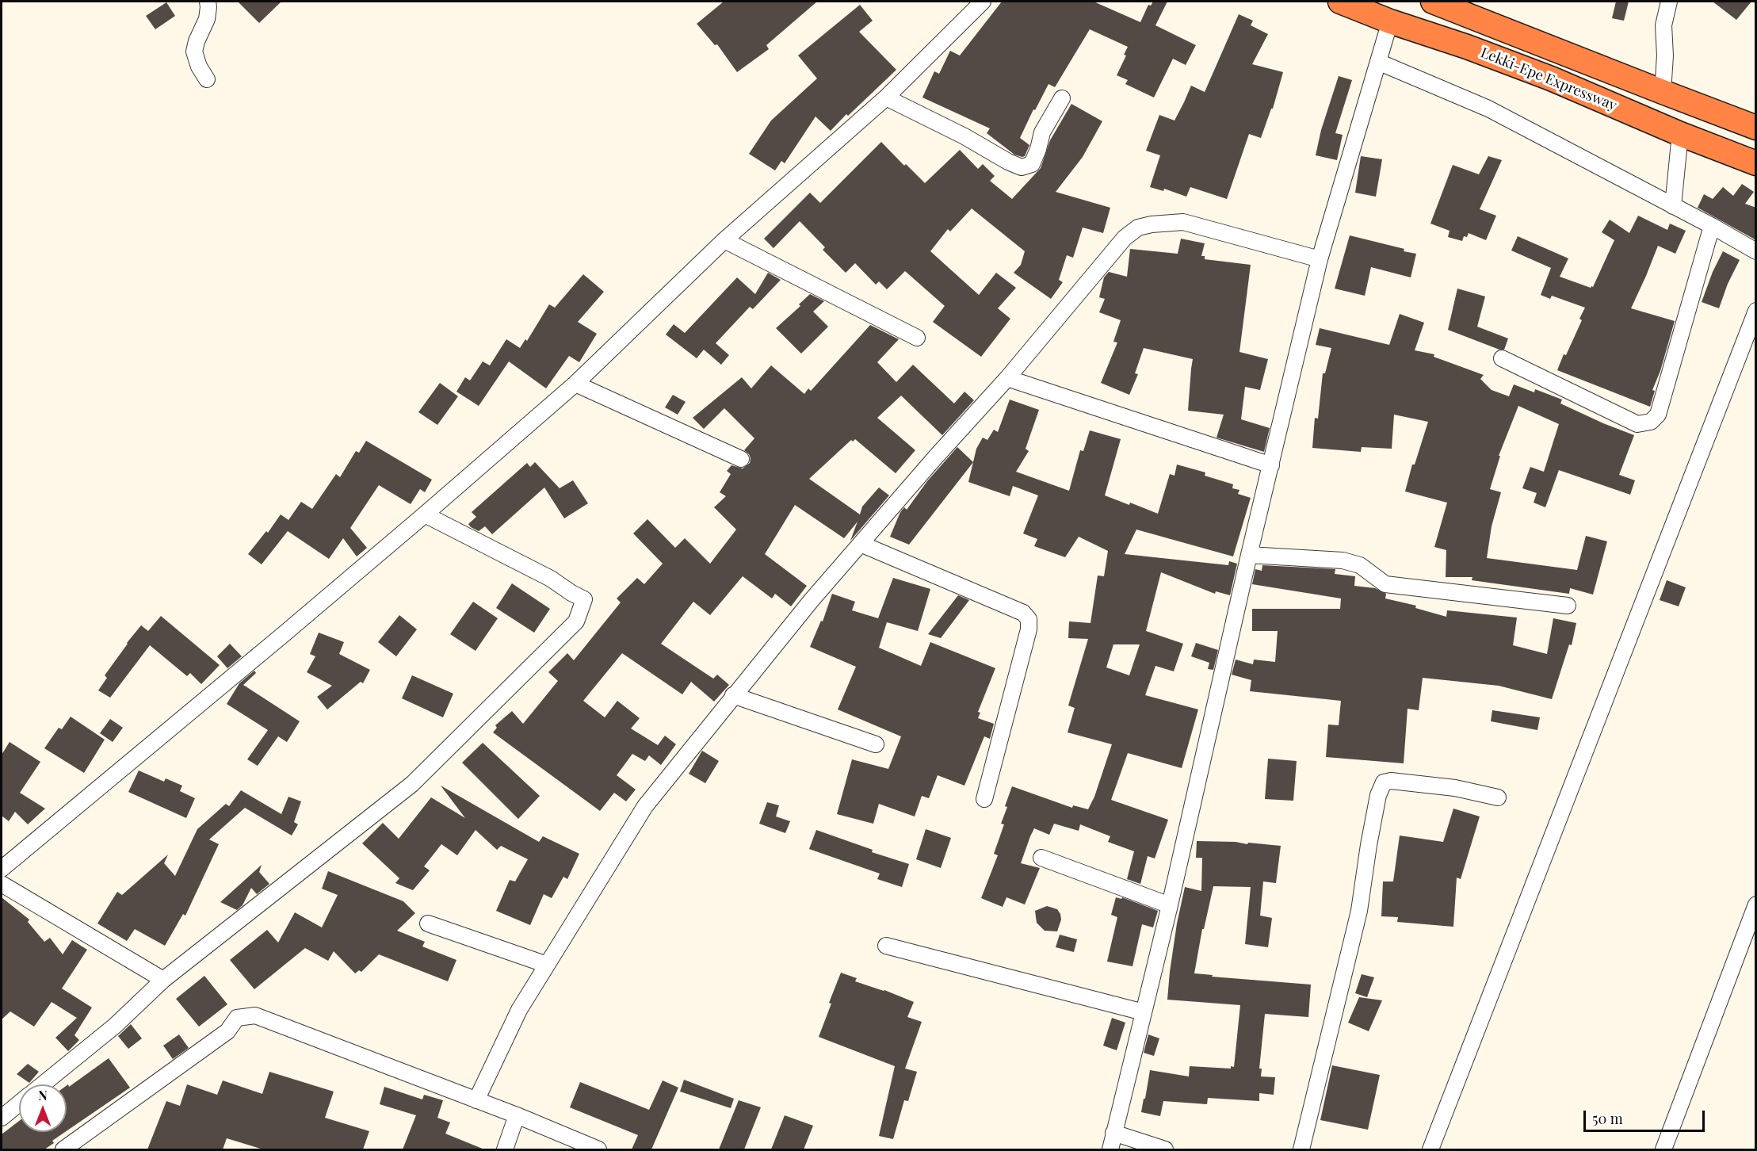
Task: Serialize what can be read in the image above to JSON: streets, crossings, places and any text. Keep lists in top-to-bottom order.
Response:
{
  "streets": {
    "highway": ["Lekki-Epe Expressway"]
  },
  "scale_bar": "50 m",
  "north": "top"
}
